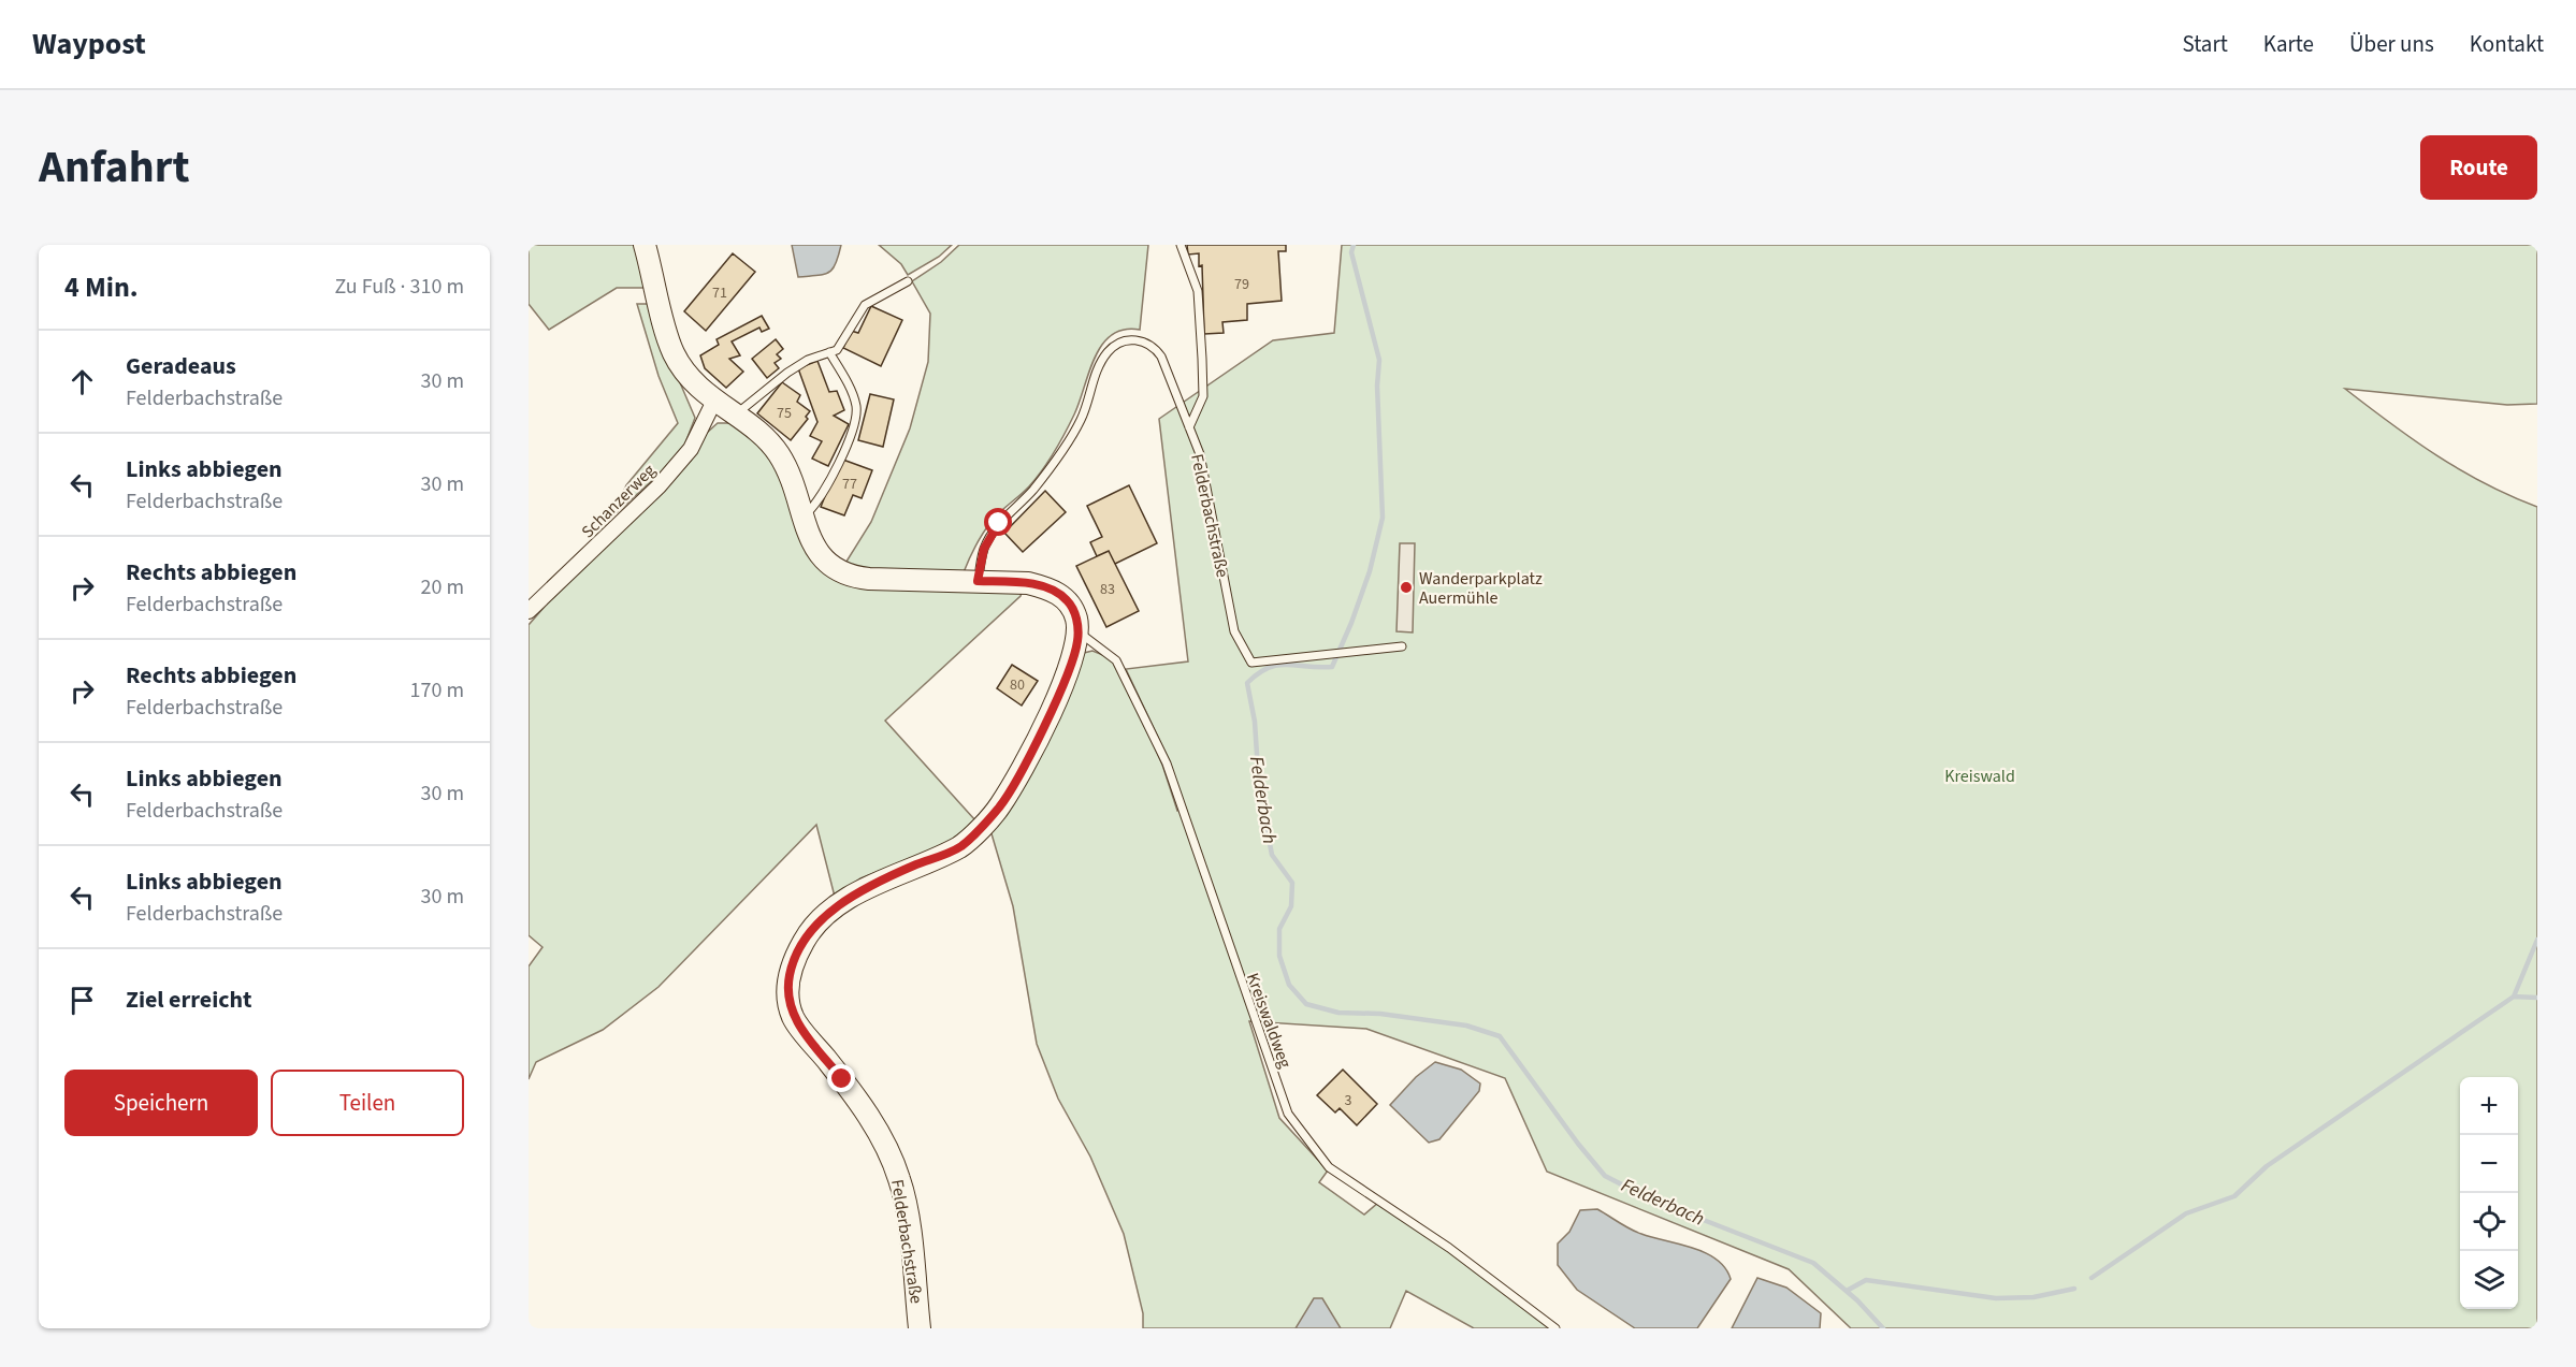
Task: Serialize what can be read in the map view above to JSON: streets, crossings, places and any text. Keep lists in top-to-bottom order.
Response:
{
  "streets": {
    "street": ["Schanzerweg", "Felderbachstraße"],
    "lane": ["Kreiswaldweg"]
  },
  "crossings": [
    ["Felderbachstraße", "Kreiswaldweg"]
  ],
  "water": ["Felderbach"],
  "parks": ["Kreiswald"],
  "places": ["Wanderparkplatz Auermühle"],
  "house_numbers": [
    "79",
    "71",
    "75",
    "77",
    "83",
    "80",
    "3"
  ],
  "page": {
    "header": "Waypost",
    "nav": [
      "Start",
      "Karte",
      "Über uns",
      "Kontakt"
    ],
    "title": "Anfahrt",
    "buttons": [
      "Route",
      ["Speichern", "Teilen"]
    ],
    "heading": ["4 Min.", "Zu Fuß · 310 m"],
    "list": [
      ["Geradeaus", "Felderbachstraße", "30 m"],
      ["Links abbiegen", "Felderbachstraße", "30 m"],
      ["Rechts abbiegen", "Felderbachstraße", "20 m"],
      ["Rechts abbiegen", "Felderbachstraße", "170 m"],
      ["Links abbiegen", "Felderbachstraße", "30 m"],
      ["Links abbiegen", "Felderbachstraße", "30 m"],
      "Ziel erreicht"
    ],
    "map_buttons": ["+", "−"]
  }
}
